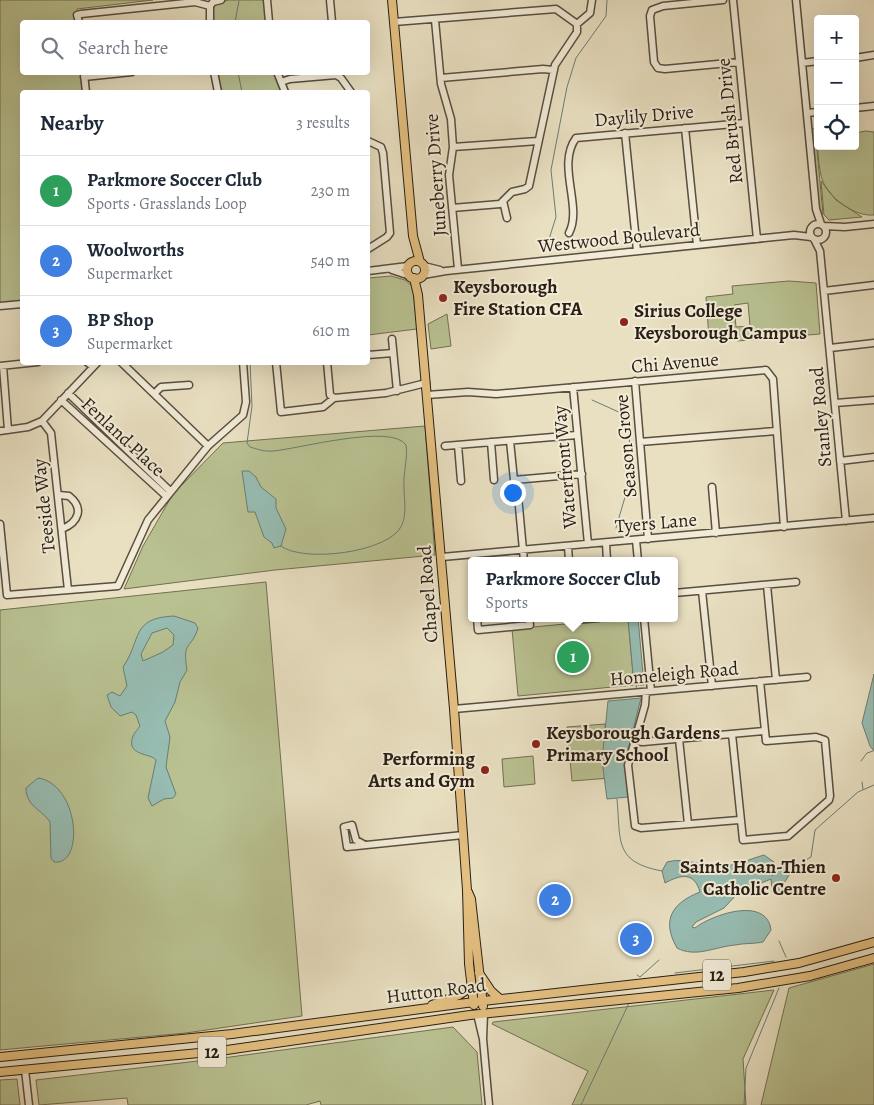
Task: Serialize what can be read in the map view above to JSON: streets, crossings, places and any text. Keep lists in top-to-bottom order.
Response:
{
  "streets": {
    "main road": ["Chapel Road", "12", "Hutton Road"],
    "street": [
      "Daylily Drive",
      "Red Brush Drive",
      "Juneberry Drive",
      "Westwood Boulevard",
      "Chi Avenue",
      "Stanley Road",
      "Fenland Place",
      "Season Grove",
      "Waterfront Way",
      "Teeside Way",
      "Tyers Lane",
      "Homeleigh Road"
    ]
  },
  "crossings": [
    ["Daylily Drive", "Red Brush Drive"],
    ["Red Brush Drive", "Westwood Boulevard"],
    ["Juneberry Drive", "Westwood Boulevard"],
    ["Westwood Boulevard", "Stanley Road"],
    ["Westwood Boulevard", "Chapel Road"],
    ["Chi Avenue", "Season Grove"],
    ["Chi Avenue", "Waterfront Way"],
    ["Chi Avenue", "Tyers Lane"],
    ["Chi Avenue", "Chapel Road"],
    ["Stanley Road", "Tyers Lane"],
    ["Season Grove", "Tyers Lane"],
    ["Waterfront Way", "Tyers Lane"],
    ["Tyers Lane", "Chapel Road"],
    ["Chapel Road", "Homeleigh Road"],
    ["Chapel Road", "Hutton Road"]
  ],
  "places": [
    "Keysborough Fire Station CFA",
    "Sirius College Keysborough Campus",
    "Keysborough Gardens Primary School",
    "Performing Arts and Gym",
    "Saints Hoan-Thien Catholic Centre"
  ],
  "page": {
    "map_buttons": ["+", "−"],
    "search": "Search here",
    "heading": ["Nearby", "3 results"],
    "list": [
      {
        "mark": "1",
        "name": "Parkmore Soccer Club",
        "note": "Sports · Grasslands Loop",
        "value": "230 m"
      },
      {
        "mark": "2",
        "name": "Woolworths",
        "note": "Supermarket",
        "value": "540 m"
      },
      {
        "mark": "3",
        "name": "BP Shop",
        "note": "Supermarket",
        "value": "610 m"
      }
    ],
    "popup": ["Parkmore Soccer Club", "Sports"],
    "pins": ["1", "2", "3"]
  }
}
